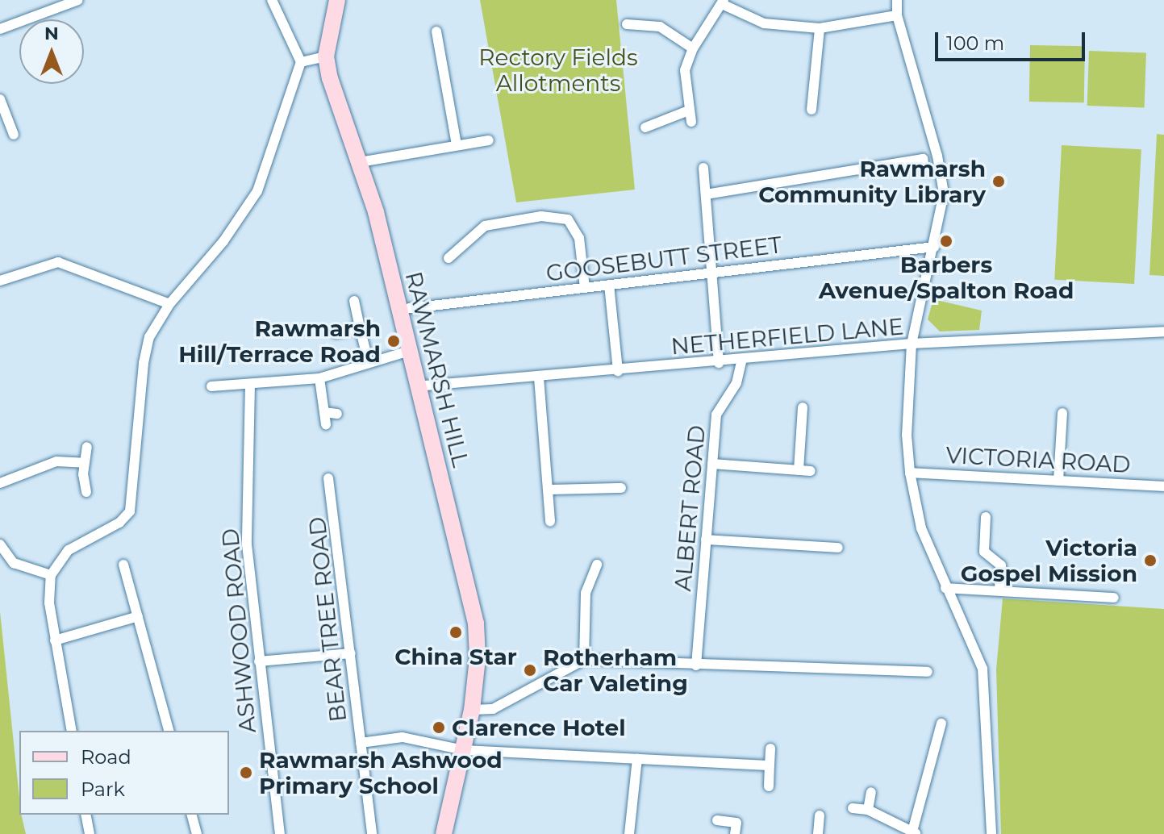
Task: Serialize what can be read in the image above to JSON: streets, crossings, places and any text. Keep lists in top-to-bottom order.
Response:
{
  "streets": {
    "main road": ["RAWMARSH HILL"],
    "street": [
      "GOOSEBUTT STREET",
      "NETHERFIELD LANE",
      "VICTORIA ROAD",
      "ALBERT ROAD",
      "BEAR TREE ROAD",
      "ASHWOOD ROAD"
    ]
  },
  "crossings": [
    ["GOOSEBUTT STREET", "RAWMARSH HILL"],
    ["NETHERFIELD LANE", "RAWMARSH HILL"],
    ["NETHERFIELD LANE", "ALBERT ROAD"]
  ],
  "parks": ["Rectory Fields Allotments"],
  "places": [
    "Rawmarsh Community Library",
    "Barbers Avenue/Spalton Road",
    "Rawmarsh Hill/Terrace Road",
    "Victoria Gospel Mission",
    "China Star",
    "Rotherham Car Valeting",
    "Clarence Hotel",
    "Rawmarsh Ashwood Primary School"
  ],
  "legend": ["Road", "Park"],
  "scale_bar": "100 m",
  "north": "top"
}
